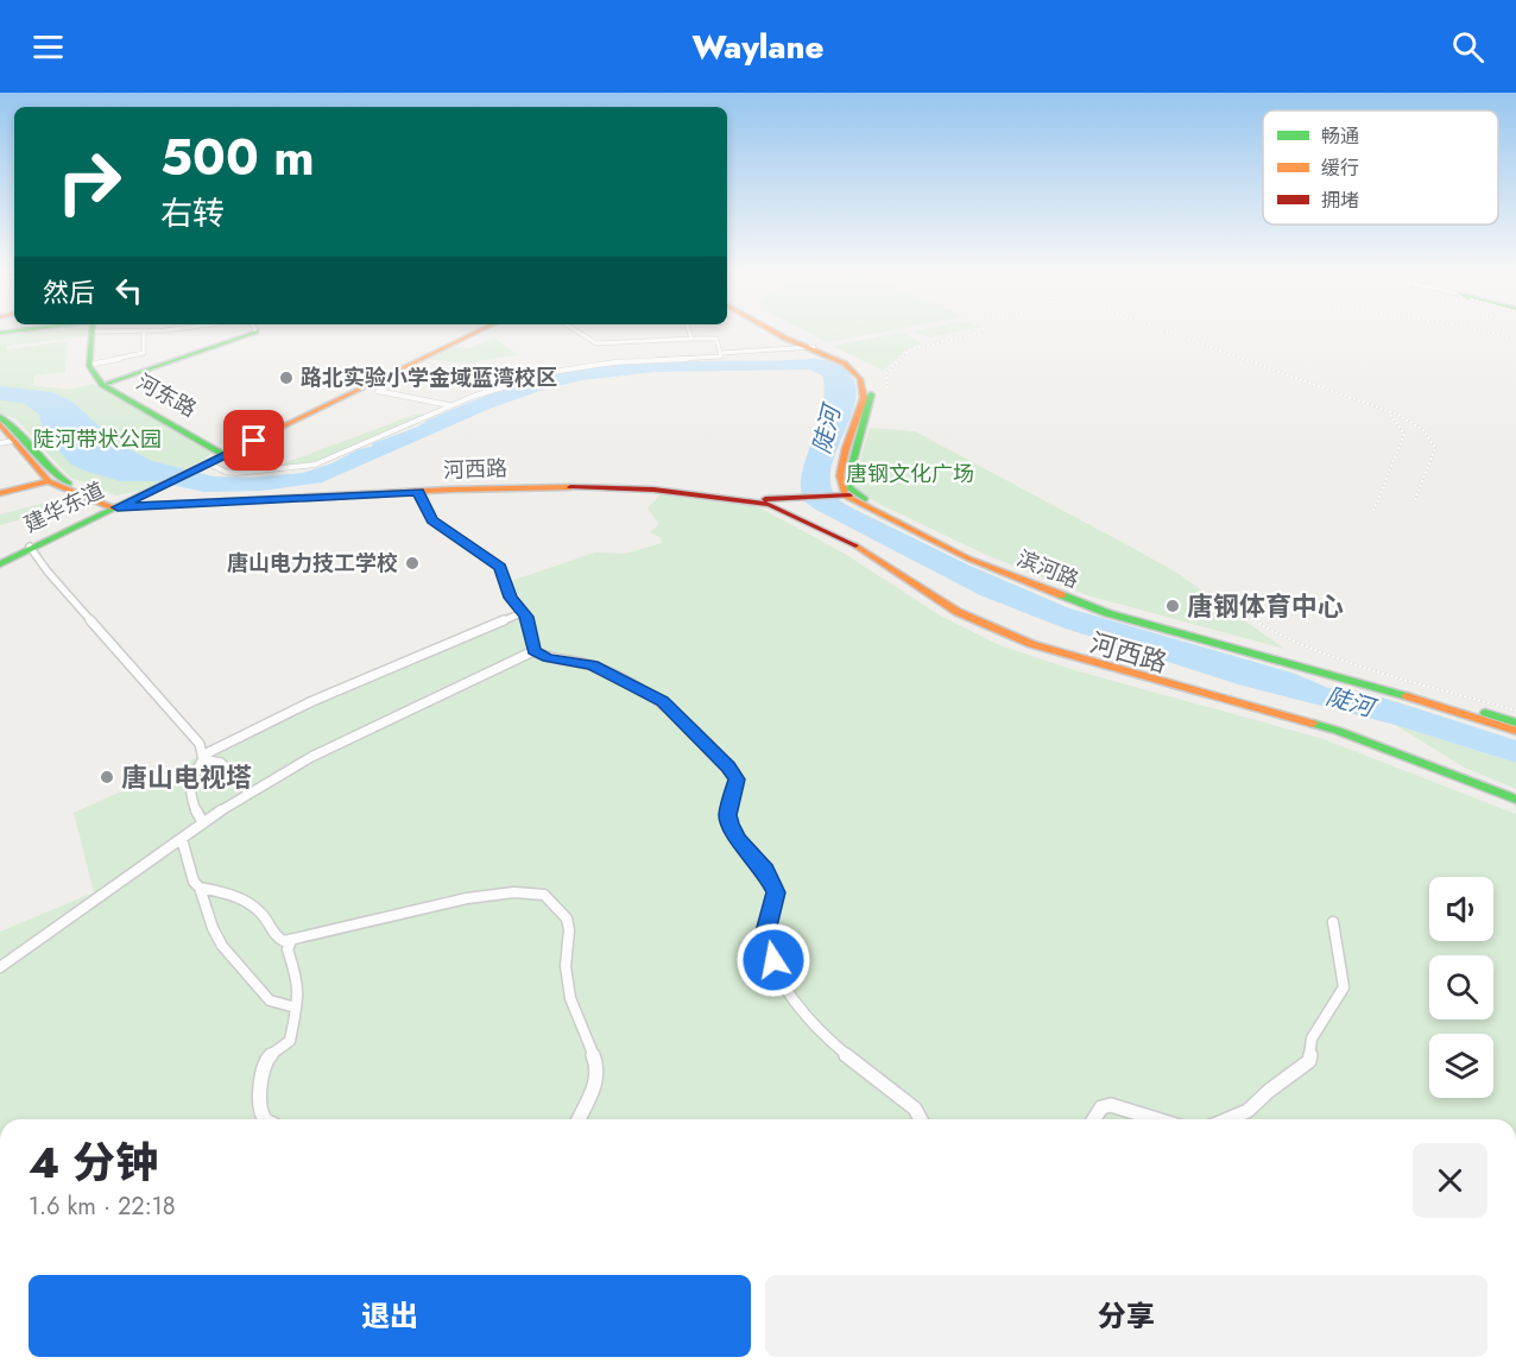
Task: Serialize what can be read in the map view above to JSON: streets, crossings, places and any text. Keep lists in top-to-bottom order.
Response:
{
  "streets": {
    "main road": [
      "河东路",
      "河西路",
      "建华东道",
      "滨河路"
    ]
  },
  "crossings": [
    ["河西路", "建华东道"]
  ],
  "water": ["陡河"],
  "parks": ["陡河带状公园", "唐钢文化广场"],
  "places": [
    "路北实验小学金域蓝湾校区",
    "唐山电力技工学校",
    "唐钢体育中心",
    "唐山电视塔"
  ],
  "legend": ["畅通", "缓行", "拥堵"],
  "page": {
    "header": "Waylane",
    "turn": ["500 m", "右转"],
    "then": "然后",
    "heading": ["4 分钟", "1.6 km · 22:18"],
    "buttons": ["退出", "分享"]
  }
}
